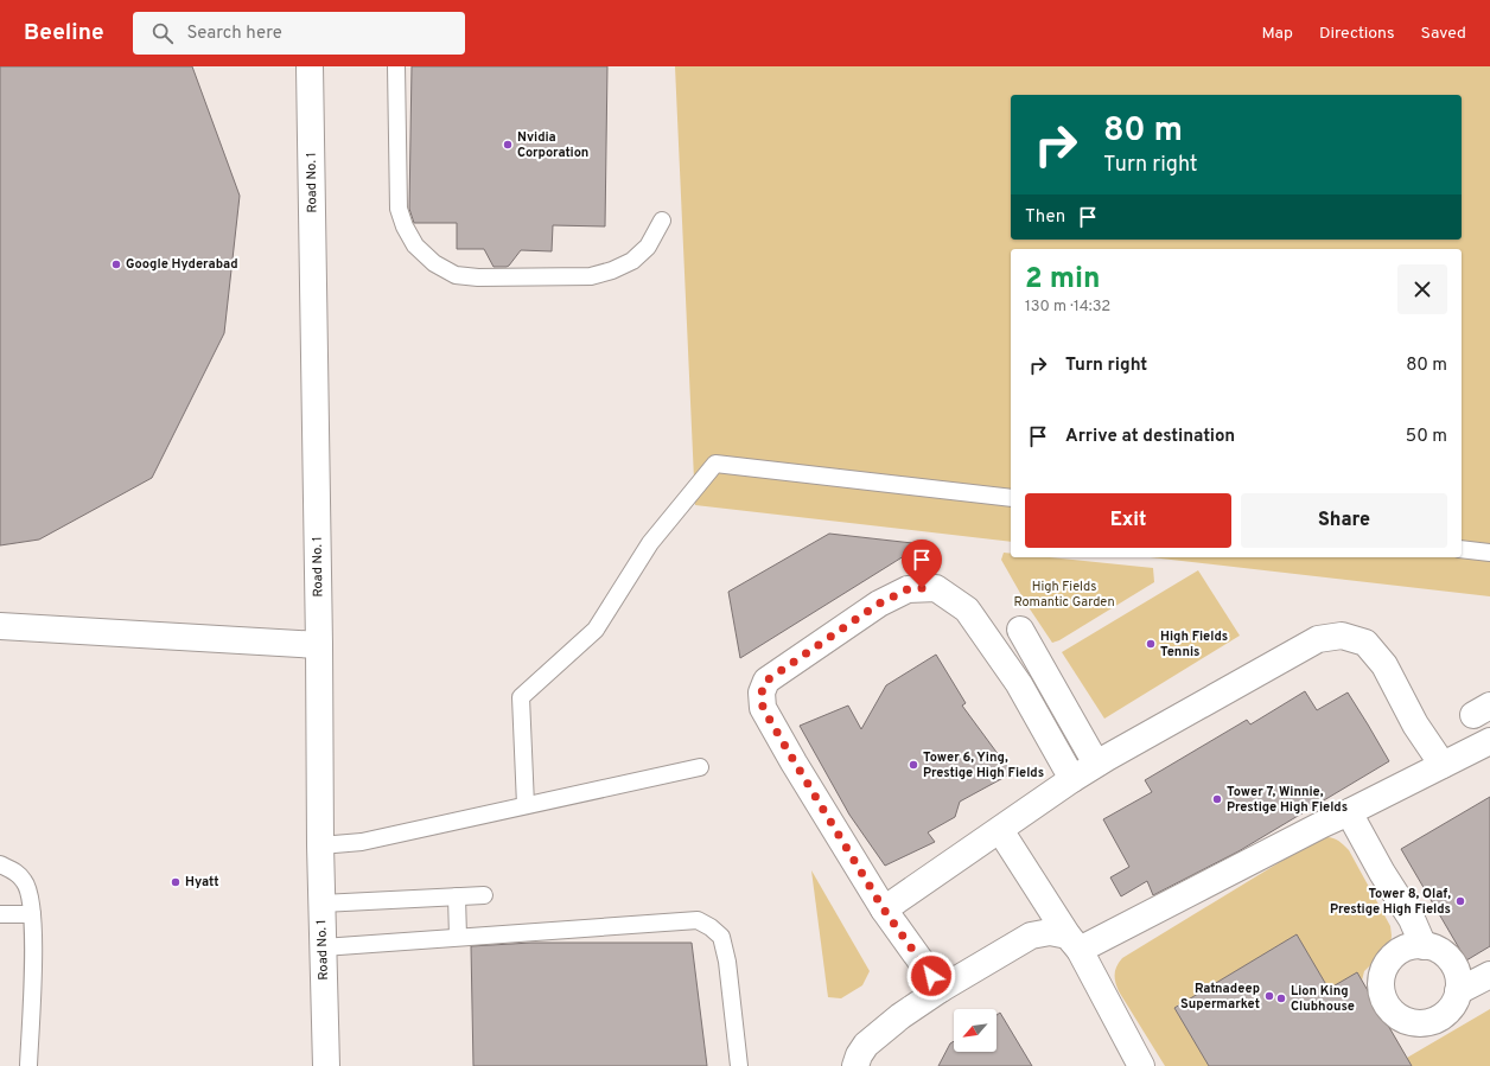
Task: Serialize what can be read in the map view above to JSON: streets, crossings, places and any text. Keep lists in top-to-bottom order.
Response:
{
  "streets": {
    "street": ["Road No. 1"]
  },
  "parks": ["High Fields Romantic Garden"],
  "places": [
    "Nvidia Corporation",
    "Google Hyderabad",
    "High Fields Tennis",
    "Tower 6, Ying, Prestige High Fields",
    "Tower 7, Winnie, Prestige High Fields",
    "Hyatt",
    "Tower 8, Olaf, Prestige High Fields",
    "Ratnadeep Supermarket",
    "Lion King Clubhouse"
  ],
  "north": "bottom left",
  "page": {
    "header": "Beeline",
    "search": "Search here",
    "nav": ["Map", "Directions", "Saved"],
    "turn": ["80 m", "Turn right"],
    "then": "Then",
    "heading": ["2 min", "130 m · 14:32"],
    "list": [
      {
        "name": "Turn right",
        "value": "80 m"
      },
      {
        "name": "Arrive at destination",
        "value": "50 m"
      }
    ],
    "buttons": ["Exit", "Share"]
  }
}
